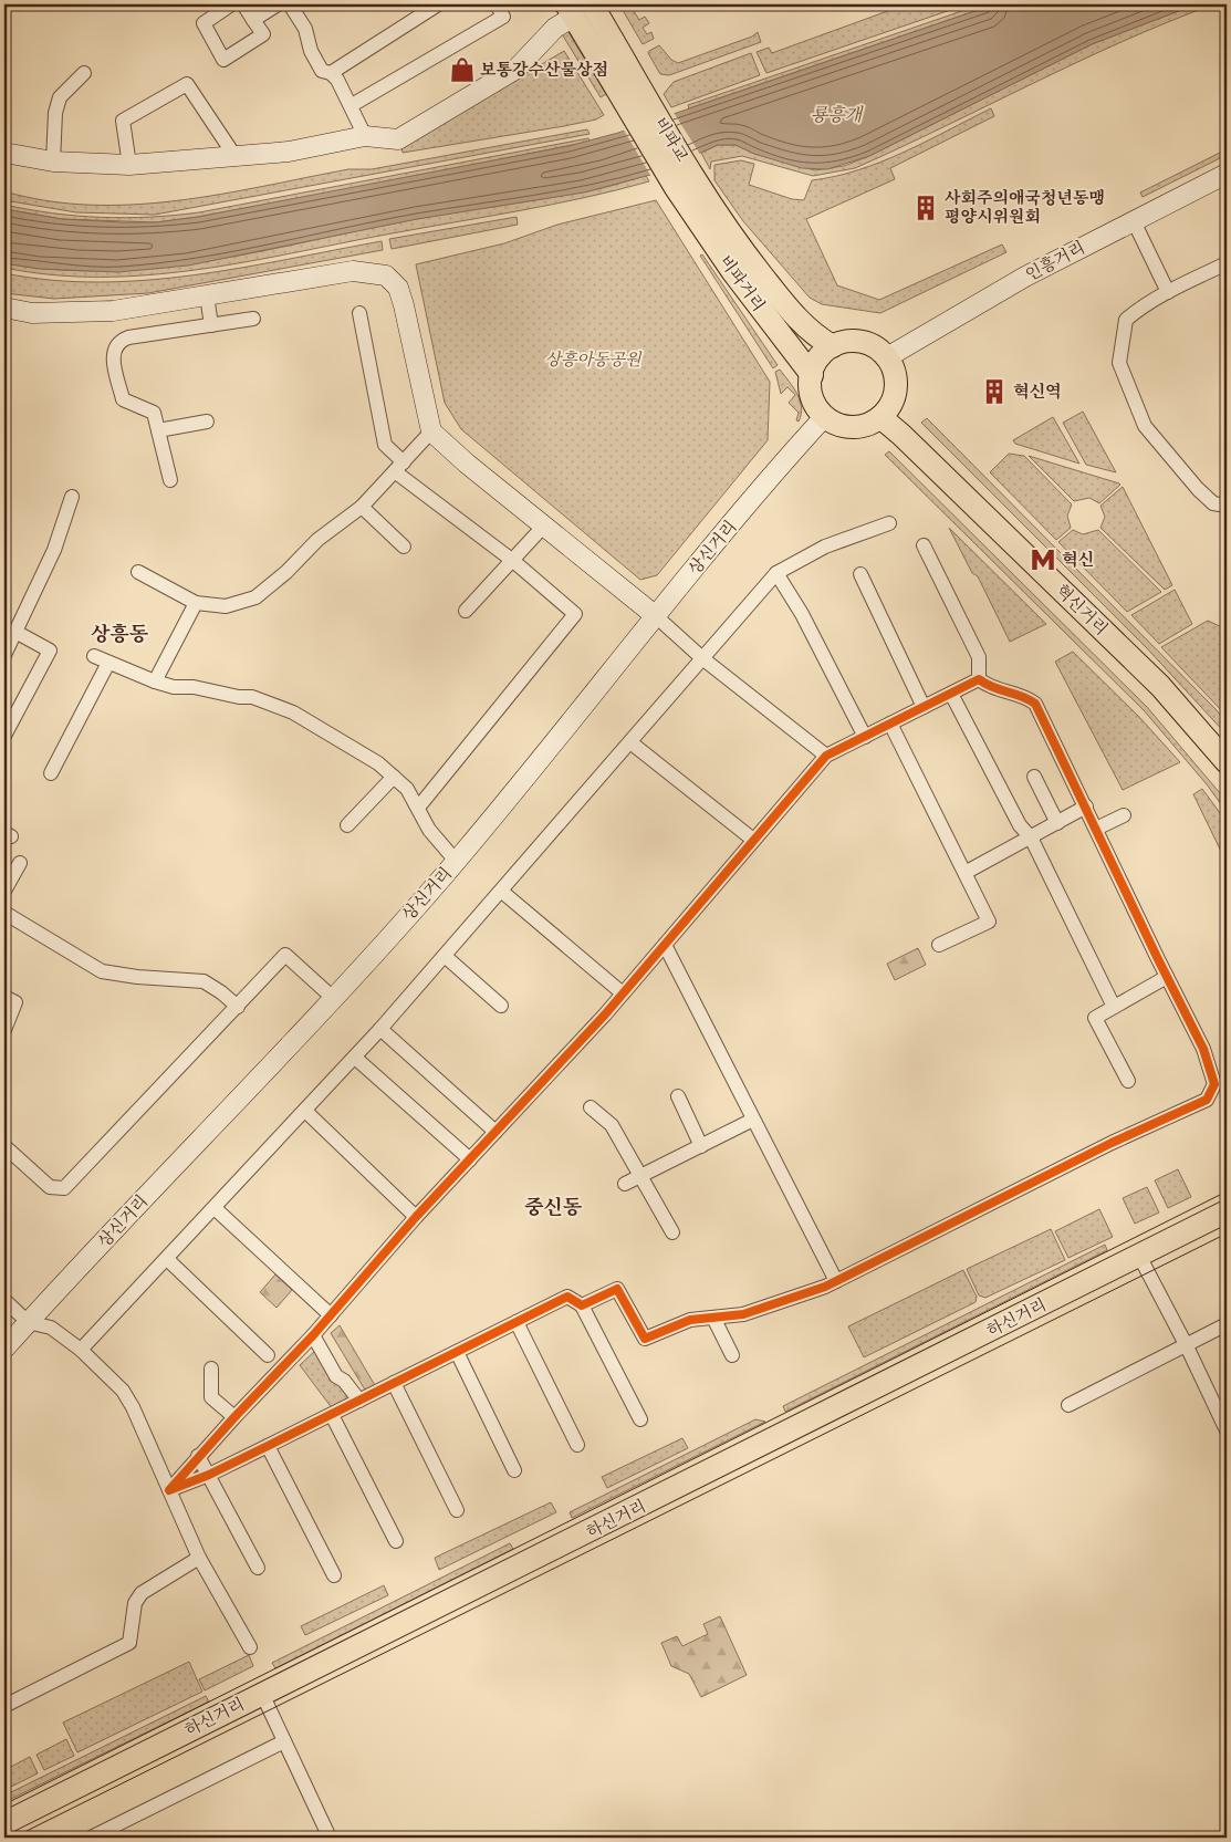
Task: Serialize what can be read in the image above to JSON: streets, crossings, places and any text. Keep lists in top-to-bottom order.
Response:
{
  "streets": {
    "main road": [
      "비파교",
      "인흥거리",
      "비파거리",
      "상신거리",
      "혁신거리",
      "하신거리"
    ]
  },
  "crossings": [
    ["비파교", "비파거리"],
    ["인흥거리", "비파거리"],
    ["인흥거리", "상신거리"],
    ["인흥거리", "혁신거리"],
    ["비파거리", "상신거리"],
    ["비파거리", "혁신거리"],
    ["상신거리", "혁신거리"]
  ],
  "districts": ["상흥동", "중신동"],
  "water": ["룡흥개"],
  "parks": ["상흥아동공원"],
  "places": {
    "shop": ["보통강수산물상점"],
    "building": ["사회주의애국청년동맹 평양시위원회", "혁신역"],
    "metro station": ["혁신"]
  }
}
